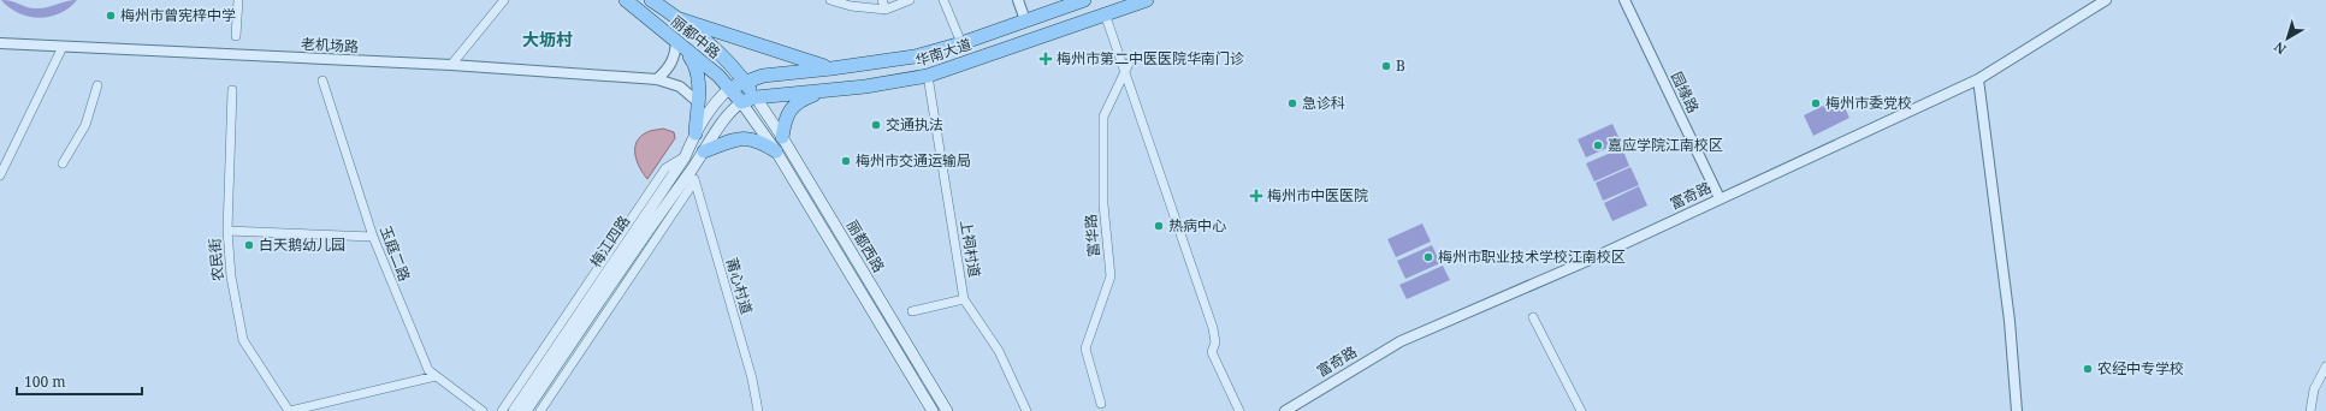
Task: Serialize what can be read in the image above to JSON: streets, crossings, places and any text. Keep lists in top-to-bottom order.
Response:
{
  "streets": {
    "main road": [
      "丽都中路",
      "华南大道",
      "梅江四路",
      "丽都西路"
    ],
    "street": [
      "老机场路",
      "园缘路",
      "富奇路",
      "富华路",
      "上祠村道",
      "玉庭二路",
      "农民街",
      "莆心村道"
    ]
  },
  "crossings": [
    ["丽都中路", "华南大道"],
    ["丽都中路", "梅江四路"],
    ["丽都中路", "丽都西路"],
    ["华南大道", "梅江四路"],
    ["华南大道", "丽都西路"],
    ["华南大道", "上祠村道"],
    ["园缘路", "富奇路"],
    ["梅江四路", "丽都西路"],
    ["梅江四路", "莆心村道"]
  ],
  "districts": ["大坜村"],
  "places": {
    "other": [
      "梅州市曾宪梓中学",
      "B",
      "急诊科",
      "梅州市委党校",
      "交通执法",
      "嘉应学院江南校区",
      "梅州市交通运输局",
      "热病中心",
      "白天鹅幼儿园",
      "梅州市职业技术学校江南校区",
      "农经中专学校"
    ],
    "health": ["梅州市第二中医医院华南门诊", "梅州市中医医院"]
  },
  "scale_bar": "100 m",
  "north": "bottom left"
}
